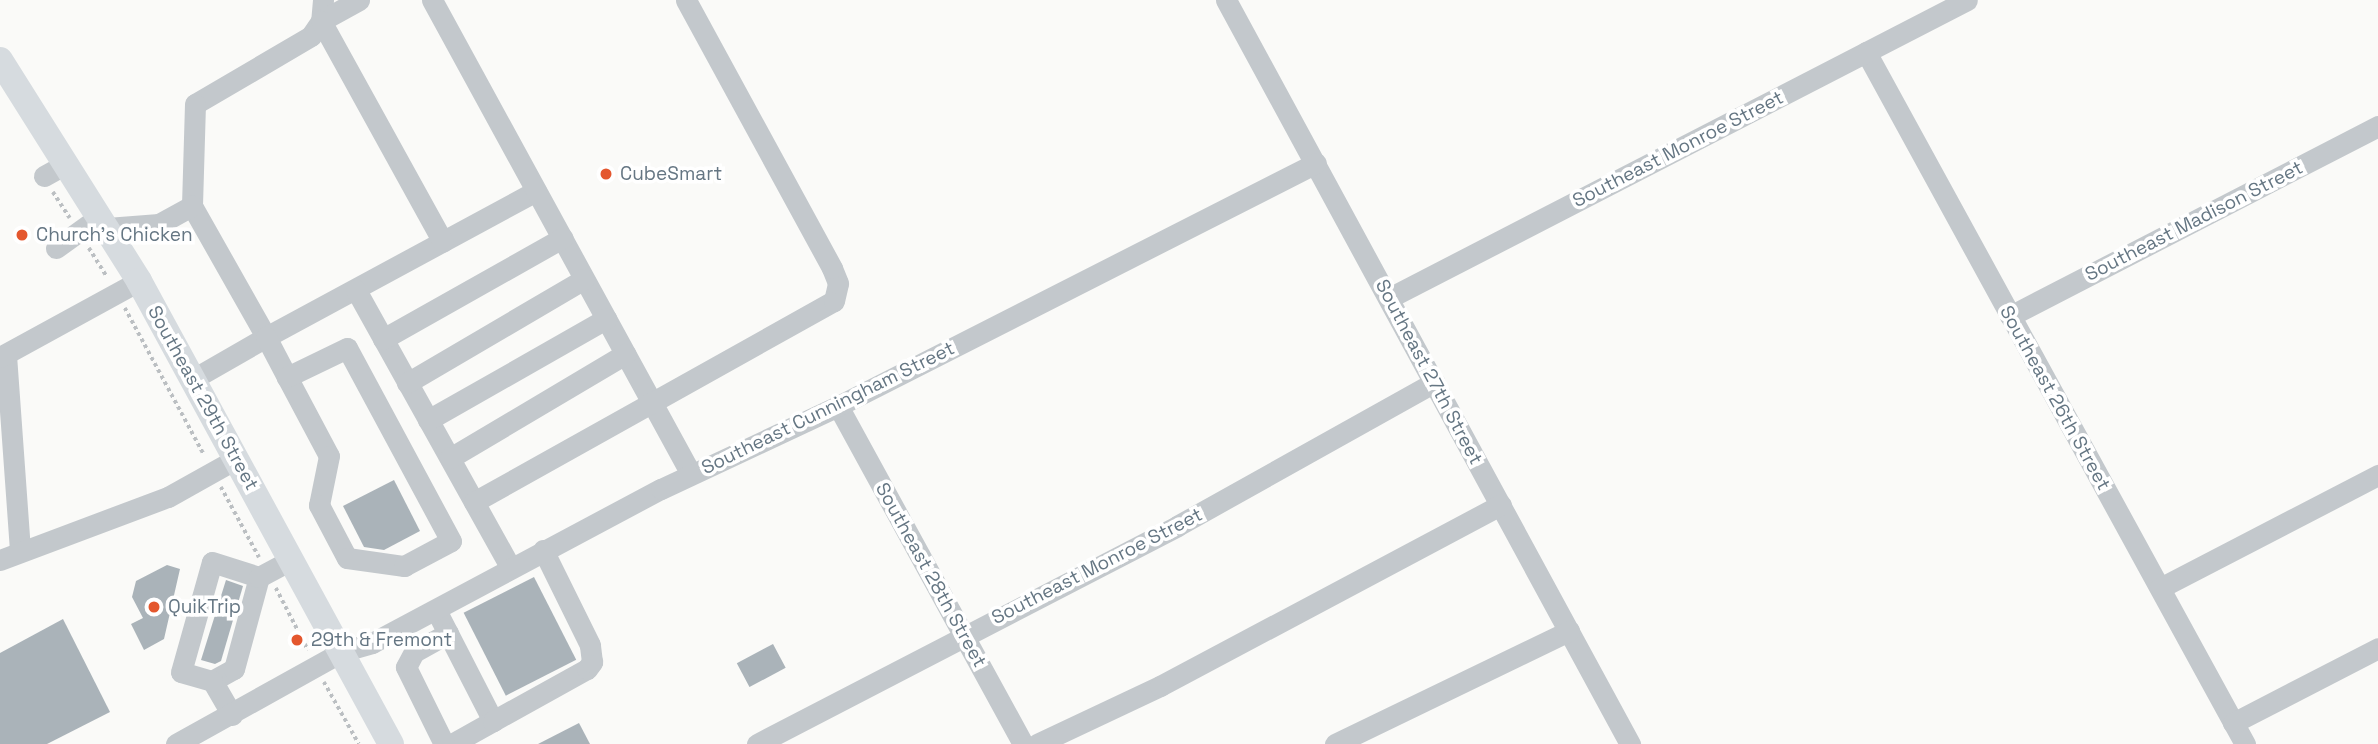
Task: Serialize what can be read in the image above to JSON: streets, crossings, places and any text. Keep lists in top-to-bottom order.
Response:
{
  "streets": {
    "main road": ["Southeast 29th Street"],
    "street": [
      "Southeast Monroe Street",
      "Southeast Madison Street",
      "Southeast 27th Street",
      "Southeast 26th Street",
      "Southeast Cunningham Street",
      "Southeast 28th Street"
    ]
  },
  "crossings": [
    ["Southeast Monroe Street", "Southeast 27th Street"],
    ["Southeast Monroe Street", "Southeast 26th Street"],
    ["Southeast Monroe Street", "Southeast 28th Street"],
    ["Southeast Madison Street", "Southeast 26th Street"],
    ["Southeast 27th Street", "Southeast Cunningham Street"],
    ["Southeast 29th Street", "Southeast Cunningham Street"],
    ["Southeast Cunningham Street", "Southeast 28th Street"]
  ],
  "places": [
    "CubeSmart",
    "Church's Chicken",
    "QuikTrip",
    "29th & Fremont"
  ]
}
